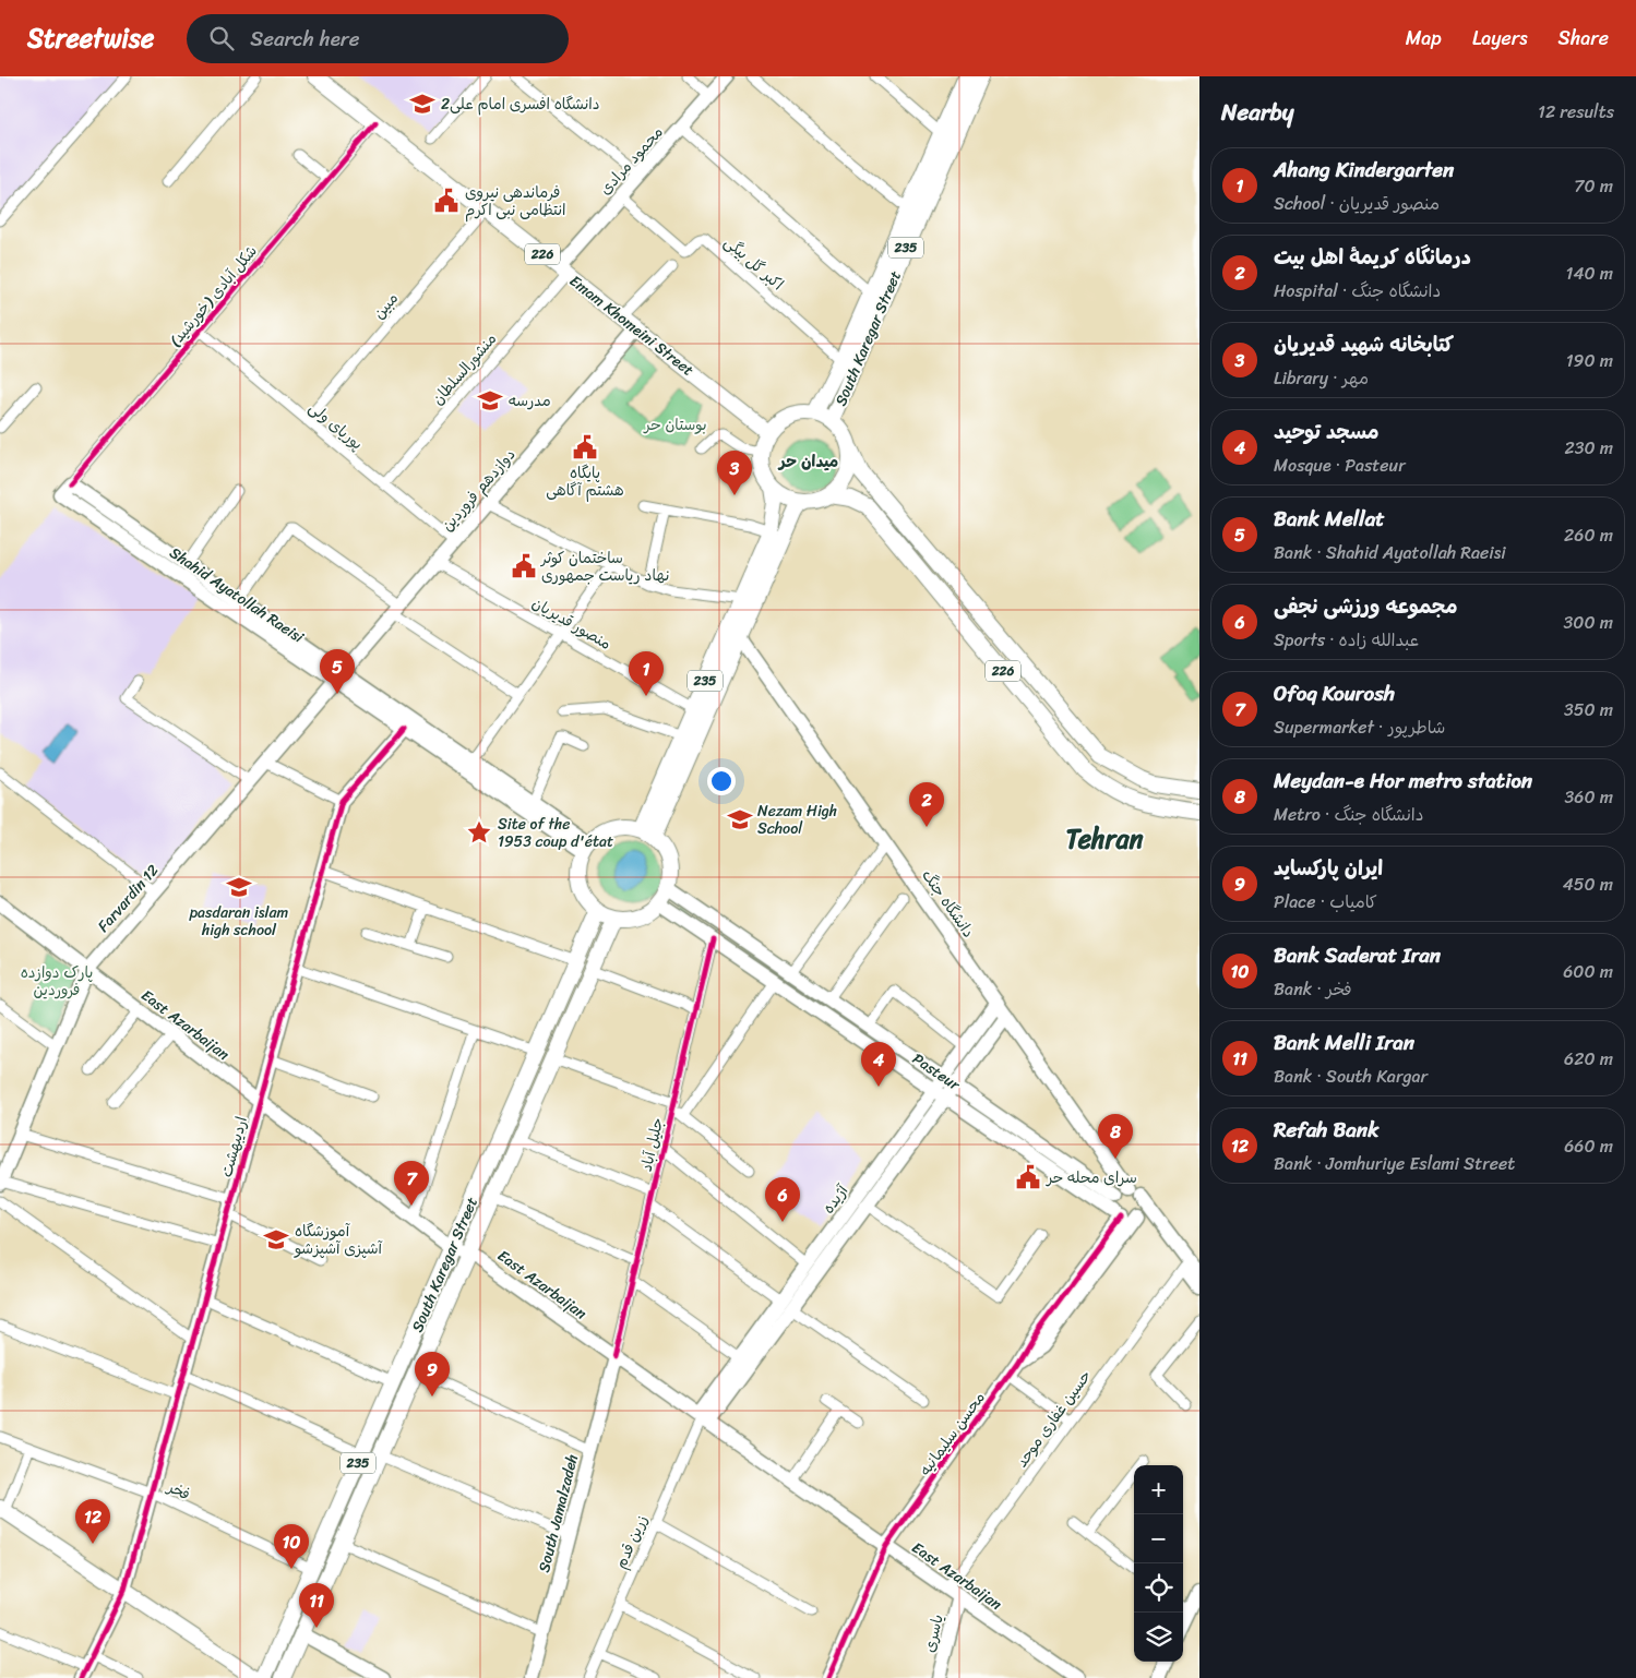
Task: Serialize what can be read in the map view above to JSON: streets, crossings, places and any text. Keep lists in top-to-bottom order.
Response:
{
  "streets": {
    "main road": [
      "محمود مرادی",
      "235",
      "226",
      "Emam Khomeini Street",
      "South Karegar Street",
      "دوازدهم فروردین",
      "Shahid Ayatollah Raeisi",
      "Farvardin 12",
      "دانشگاه جنگ",
      "East Azarbaijan",
      "Pasteur",
      "اردیبهشت",
      "آژیده",
      "محسن سلیمانیه",
      "South Jamalzadeh",
      "یاسری"
    ],
    "street": [
      "اکبر گل بیگی",
      "شکل آبادی (خورشید)",
      "مبین",
      "منشورالسلطان",
      "پوریای ولی",
      "منصور قدیریان",
      "جلیل آباد",
      "حسین غفاری موحد",
      "فخر",
      "زرین قدم"
    ]
  },
  "crossings": [
    ["محمود مرادی", "اکبر گل بیگی"],
    ["محمود مرادی", "Emam Khomeini Street"],
    ["محمود مرادی", "منشورالسلطان"],
    ["235", "226"],
    ["235", "Emam Khomeini Street"],
    ["235", "South Karegar Street"],
    ["235", "Shahid Ayatollah Raeisi"],
    ["235", "منصور قدیریان"],
    ["235", "دانشگاه جنگ"],
    ["235", "East Azarbaijan"],
    ["235", "Pasteur"],
    ["226", "Emam Khomeini Street"],
    ["226", "South Karegar Street"],
    ["اکبر گل بیگی", "South Karegar Street"],
    ["شکل آبادی (خورشید)", "Emam Khomeini Street"],
    ["شکل آبادی (خورشید)", "پوریای ولی"],
    ["شکل آبادی (خورشید)", "Shahid Ayatollah Raeisi"],
    ["مبین", "Emam Khomeini Street"],
    ["مبین", "پوریای ولی"],
    ["Emam Khomeini Street", "South Karegar Street"],
    ["Emam Khomeini Street", "منشورالسلطان"],
    ["Emam Khomeini Street", "دوازدهم فروردین"],
    ["South Karegar Street", "Shahid Ayatollah Raeisi"],
    ["South Karegar Street", "East Azarbaijan"],
    ["South Karegar Street", "Pasteur"],
    ["South Karegar Street", "فخر"],
    ["منشورالسلطان", "پوریای ولی"],
    ["پوریای ولی", "دوازدهم فروردین"],
    ["دوازدهم فروردین", "Shahid Ayatollah Raeisi"],
    ["دوازدهم فروردین", "منصور قدیریان"],
    ["دوازدهم فروردین", "Farvardin 12"],
    ["Shahid Ayatollah Raeisi", "Farvardin 12"],
    ["Shahid Ayatollah Raeisi", "Pasteur"],
    ["Shahid Ayatollah Raeisi", "اردیبهشت"],
    ["Farvardin 12", "East Azarbaijan"],
    ["دانشگاه جنگ", "Pasteur"],
    ["دانشگاه جنگ", "آژیده"],
    ["دانشگاه جنگ", "محسن سلیمانیه"],
    ["East Azarbaijan", "جلیل آباد"],
    ["East Azarbaijan", "اردیبهشت"],
    ["East Azarbaijan", "آژیده"],
    ["East Azarbaijan", "حسین غفاری موحد"],
    ["East Azarbaijan", "محسن سلیمانیه"],
    ["East Azarbaijan", "South Jamalzadeh"],
    ["East Azarbaijan", "زرین قدم"],
    ["East Azarbaijan", "یاسری"],
    ["Pasteur", "جلیل آباد"],
    ["Pasteur", "آژیده"],
    ["Pasteur", "محسن سلیمانیه"],
    ["جلیل آباد", "South Jamalzadeh"],
    ["اردیبهشت", "فخر"],
    ["آژیده", "زرین قدم"],
    ["حسین غفاری موحد", "یاسری"]
  ],
  "districts": ["میدان حر", "Tehran"],
  "parks": ["بوستان حر", "پارک دوازده فروردین"],
  "places": {
    "school or university": [
      "دانشگاه افسری امام علی2",
      "مدرسه",
      "Nezam High School",
      "pasdaran islam high school",
      "آموزشگاه آشپزی آشپزشو"
    ],
    "public building": [
      "فرماندهی نیروی انتظامی نبی اکرم",
      "پایگاه هشتم آگاهی",
      "ساختمان کوثر نهاد ریاست جمهوری",
      "سرای محله حر"
    ],
    "place": ["Site of the 1953 coup d'état"]
  },
  "page": {
    "header": "Streetwise",
    "search": "Search here",
    "nav": ["Map", "Layers", "Share"],
    "heading": ["Nearby", "12 results"],
    "list": [
      {
        "mark": "1",
        "name": "Ahang Kindergarten",
        "note": "School · منصور قدیریان",
        "value": "70 m"
      },
      {
        "mark": "2",
        "name": "درمانگاه کریمهٔ اهل بیت",
        "note": "Hospital · دانشگاه جنگ",
        "value": "140 m"
      },
      {
        "mark": "3",
        "name": "کتابخانه شهید قدیریان",
        "note": "Library · مهر",
        "value": "190 m"
      },
      {
        "mark": "4",
        "name": "مسجد توحید",
        "note": "Mosque · Pasteur",
        "value": "230 m"
      },
      {
        "mark": "5",
        "name": "Bank Mellat",
        "note": "Bank · Shahid Ayatollah Raeisi",
        "value": "260 m"
      },
      {
        "mark": "6",
        "name": "مجموعه ورزشی نجفی",
        "note": "Sports · عبدالله زاده",
        "value": "300 m"
      },
      {
        "mark": "7",
        "name": "Ofoq Kourosh",
        "note": "Supermarket · شاطرپور",
        "value": "350 m"
      },
      {
        "mark": "8",
        "name": "Meydan-e Hor metro station",
        "note": "Metro · دانشگاه جنگ",
        "value": "360 m"
      },
      {
        "mark": "9",
        "name": "ایران پارکساید",
        "note": "Place · کامیاب",
        "value": "450 m"
      },
      {
        "mark": "10",
        "name": "Bank Saderat Iran",
        "note": "Bank · فخر",
        "value": "600 m"
      },
      {
        "mark": "11",
        "name": "Bank Melli Iran",
        "note": "Bank · South Kargar",
        "value": "620 m"
      },
      {
        "mark": "12",
        "name": "Refah Bank",
        "note": "Bank · Jomhuriye Eslami Street",
        "value": "660 m"
      }
    ],
    "pins": [
      "3",
      "5",
      "1",
      "2",
      "4",
      "8",
      "7",
      "6",
      "9",
      "12",
      "10",
      "11"
    ],
    "map_buttons": ["+", "−"]
  }
}
